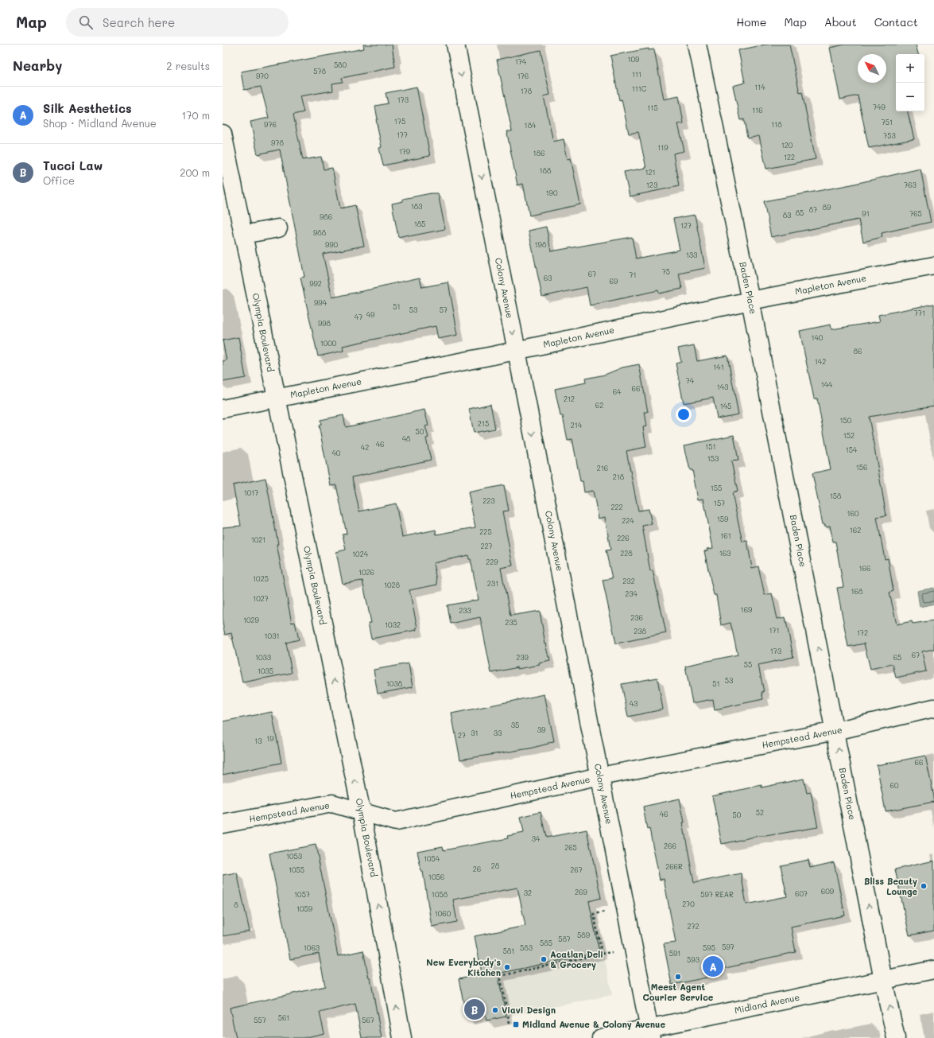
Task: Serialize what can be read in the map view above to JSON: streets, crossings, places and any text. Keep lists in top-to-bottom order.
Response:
{
  "streets": {
    "street": [
      "Mapleton Avenue",
      "Colony Avenue",
      "Baden Place",
      "Olympia Boulevard",
      "Hempstead Avenue",
      "Midland Avenue"
    ]
  },
  "crossings": [
    ["Mapleton Avenue", "Colony Avenue"],
    ["Mapleton Avenue", "Baden Place"],
    ["Mapleton Avenue", "Olympia Boulevard"],
    ["Colony Avenue", "Hempstead Avenue"],
    ["Colony Avenue", "Midland Avenue"],
    ["Baden Place", "Hempstead Avenue"],
    ["Baden Place", "Midland Avenue"],
    ["Olympia Boulevard", "Hempstead Avenue"]
  ],
  "one_way": ["Colony Avenue", "Baden Place", "Olympia Boulevard"],
  "places": {
    "other": [
      "Bliss Beauty Lounge",
      "Acatlan Deli & Grocery",
      "New Everybody's Kitchen",
      "Meest Agent Courier Service",
      "Viavi Design"
    ],
    "transit": ["Midland Avenue & Colony Avenue"]
  },
  "house_numbers": [
    "109",
    "174",
    "580",
    "578",
    "111",
    "970",
    "176",
    "114",
    "111C",
    "178",
    "173",
    "749",
    "115",
    "116",
    "175",
    "751",
    "976",
    "118",
    "184",
    "177",
    "753",
    "978",
    "120",
    "119",
    "179",
    "186",
    "122",
    "188",
    "121",
    "123",
    "763",
    "190",
    "183",
    "89",
    "87",
    "85",
    "91",
    "765",
    "83",
    "986",
    "185",
    "127",
    "988",
    "990",
    "198",
    "133",
    "75",
    "67",
    "71",
    "63",
    "69",
    "992",
    "994",
    "51",
    "53",
    "57",
    "771",
    "49",
    "47",
    "998",
    "140",
    "1000",
    "86",
    "142",
    "141",
    "74",
    "144",
    "143",
    "66",
    "64",
    "212",
    "62",
    "145",
    "150",
    "215",
    "214",
    "50",
    "152",
    "48",
    "46",
    "151",
    "42",
    "154",
    "40",
    "153",
    "156",
    "216",
    "218",
    "155",
    "1017",
    "158",
    "223",
    "157",
    "222",
    "160",
    "159",
    "224",
    "162",
    "225",
    "161",
    "226",
    "1021",
    "227",
    "228",
    "163",
    "1024",
    "229",
    "166",
    "1026",
    "1025",
    "232",
    "231",
    "1028",
    "168",
    "234",
    "1027",
    "169",
    "233",
    "236",
    "1029",
    "235",
    "1032",
    "171",
    "238",
    "172",
    "1031",
    "173",
    "67",
    "1033",
    "239",
    "65",
    "55",
    "1035",
    "53",
    "1038",
    "51",
    "43",
    "35",
    "39",
    "31",
    "33",
    "27",
    "19",
    "13",
    "66",
    "60",
    "52",
    "46",
    "50",
    "34",
    "266",
    "265",
    "1053",
    "1054",
    "28",
    "266R",
    "26",
    "1055",
    "267",
    "1056",
    "609",
    "269",
    "32",
    "607",
    "1057",
    "1058",
    "597 REAR",
    "270",
    "8",
    "1059",
    "1060",
    "272",
    "589",
    "587",
    "585",
    "597",
    "1063",
    "583",
    "595",
    "581",
    "591",
    "593",
    "561",
    "557",
    "567"
  ],
  "north": "top left",
  "page": {
    "header": "Map",
    "search": "Search here",
    "nav": [
      "Home",
      "Map",
      "About",
      "Contact"
    ],
    "heading": ["Nearby", "2 results"],
    "map_buttons": ["+", "−"],
    "list": [
      {
        "mark": "A",
        "name": "Silk Aesthetics",
        "note": "Shop · Midland Avenue",
        "value": "170 m"
      },
      {
        "mark": "B",
        "name": "Tucci Law",
        "note": "Office",
        "value": "200 m"
      }
    ],
    "pins": ["A", "B"]
  }
}
